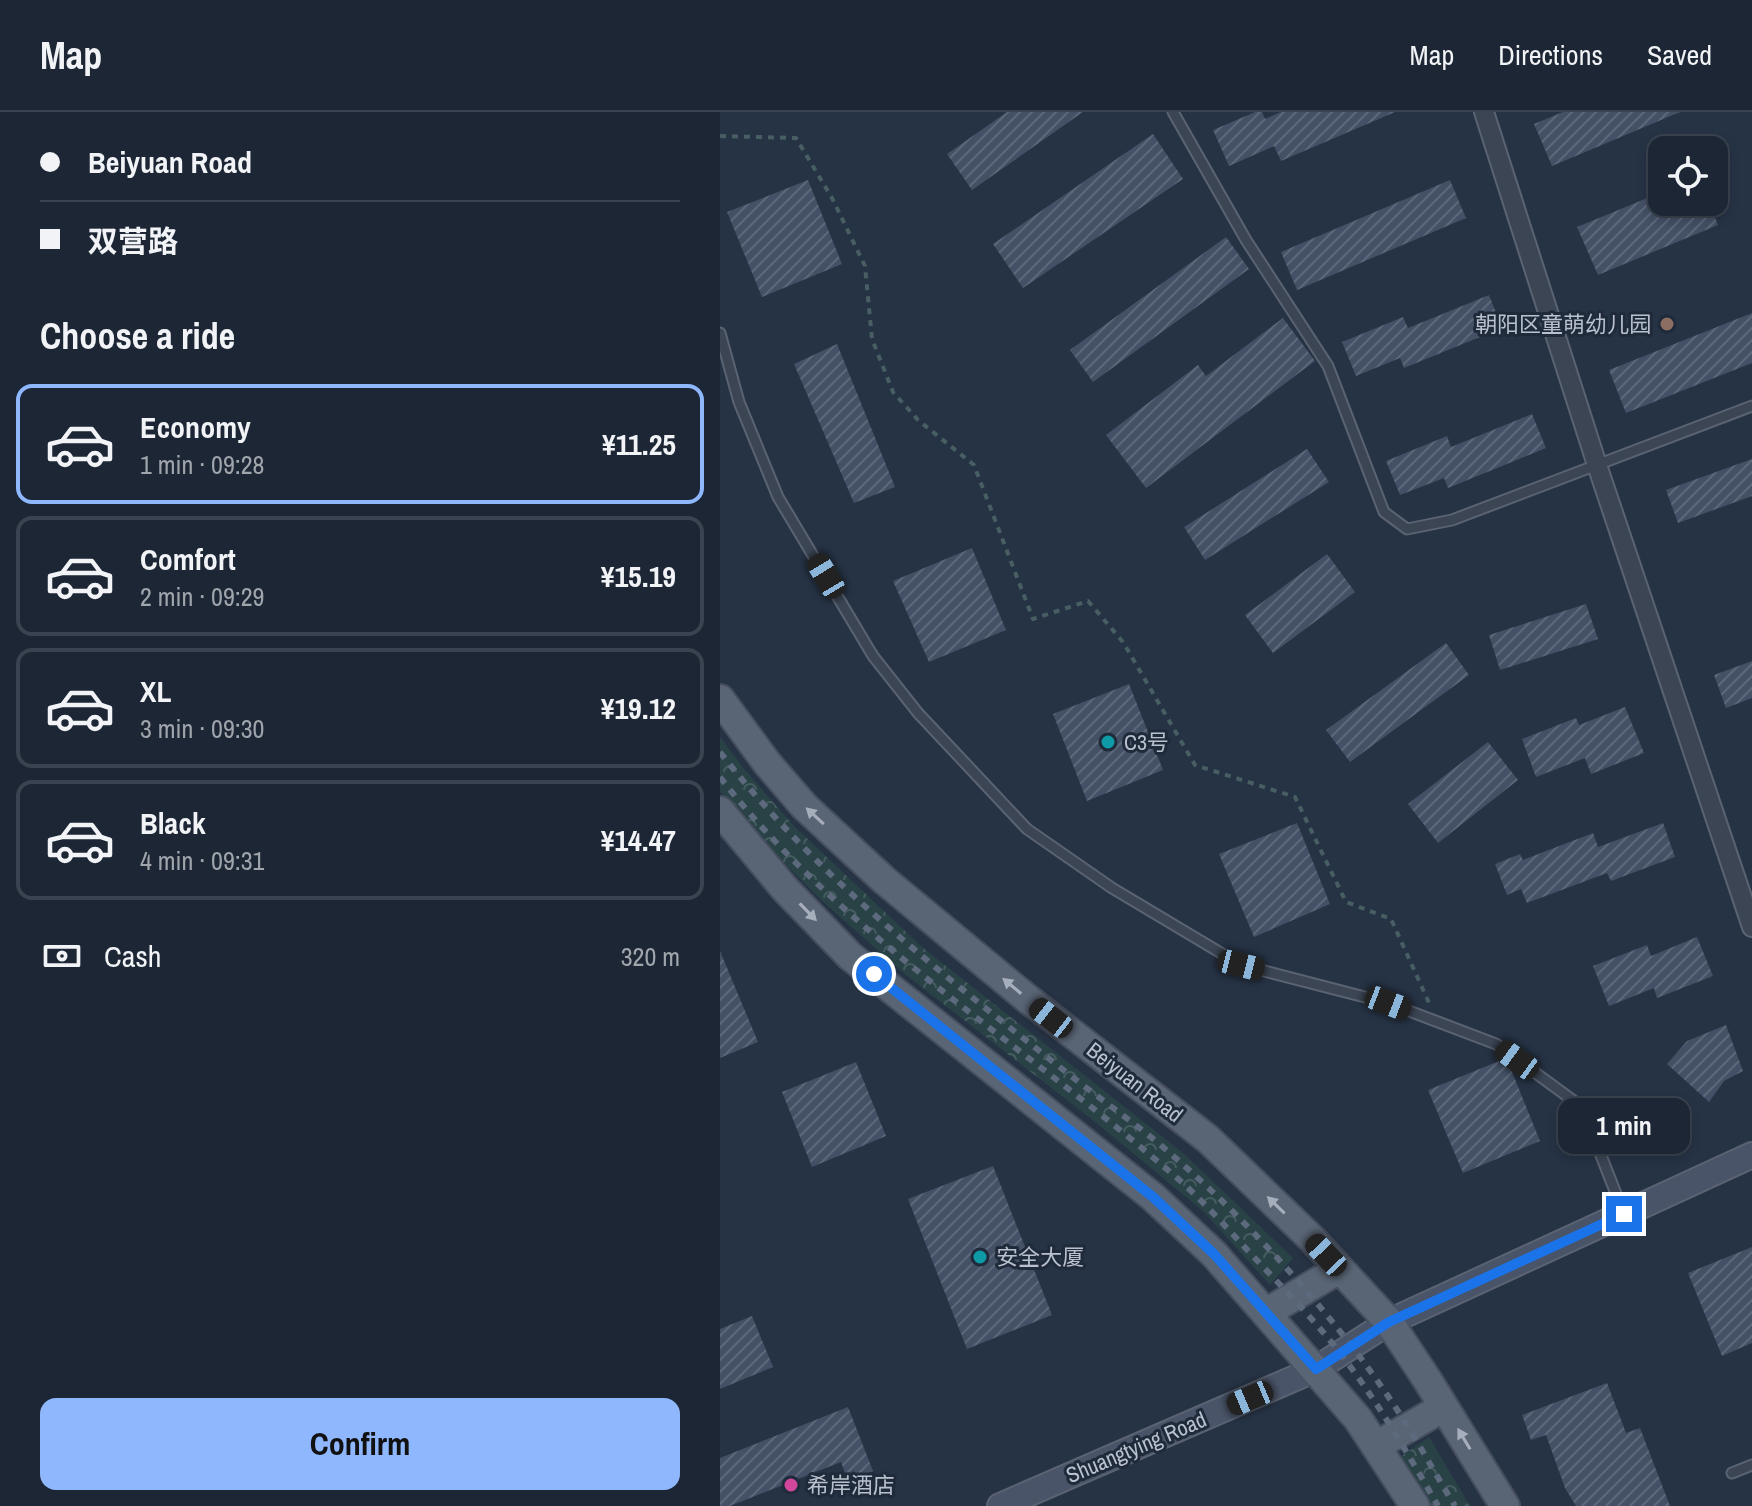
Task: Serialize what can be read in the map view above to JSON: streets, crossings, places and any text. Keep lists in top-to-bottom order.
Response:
{
  "streets": {
    "main road": ["Beiyuan Road"],
    "street": ["Shuangtying Road"]
  },
  "crossings": [
    ["Beiyuan Road", "Shuangtying Road"]
  ],
  "places": [
    "朝阳区童萌幼儿园",
    "C3号",
    "安全大厦",
    "希岸酒店"
  ],
  "page": {
    "header": "Map",
    "nav": ["Map", "Directions", "Saved"],
    "banner": ["Beiyuan Road", "双营路"],
    "heading": "Choose a ride",
    "list": [
      {
        "name": "Economy",
        "note": "1 min · 09:28",
        "value": "¥11.25"
      },
      {
        "name": "Comfort",
        "note": "2 min · 09:29",
        "value": "¥15.19"
      },
      {
        "name": "XL",
        "note": "3 min · 09:30",
        "value": "¥19.12"
      },
      {
        "name": "Black",
        "note": "4 min · 09:31",
        "value": "¥14.47"
      }
    ],
    "pay": ["Cash", "320 m"],
    "bubble": "1 min",
    "buttons": "Confirm"
  }
}
